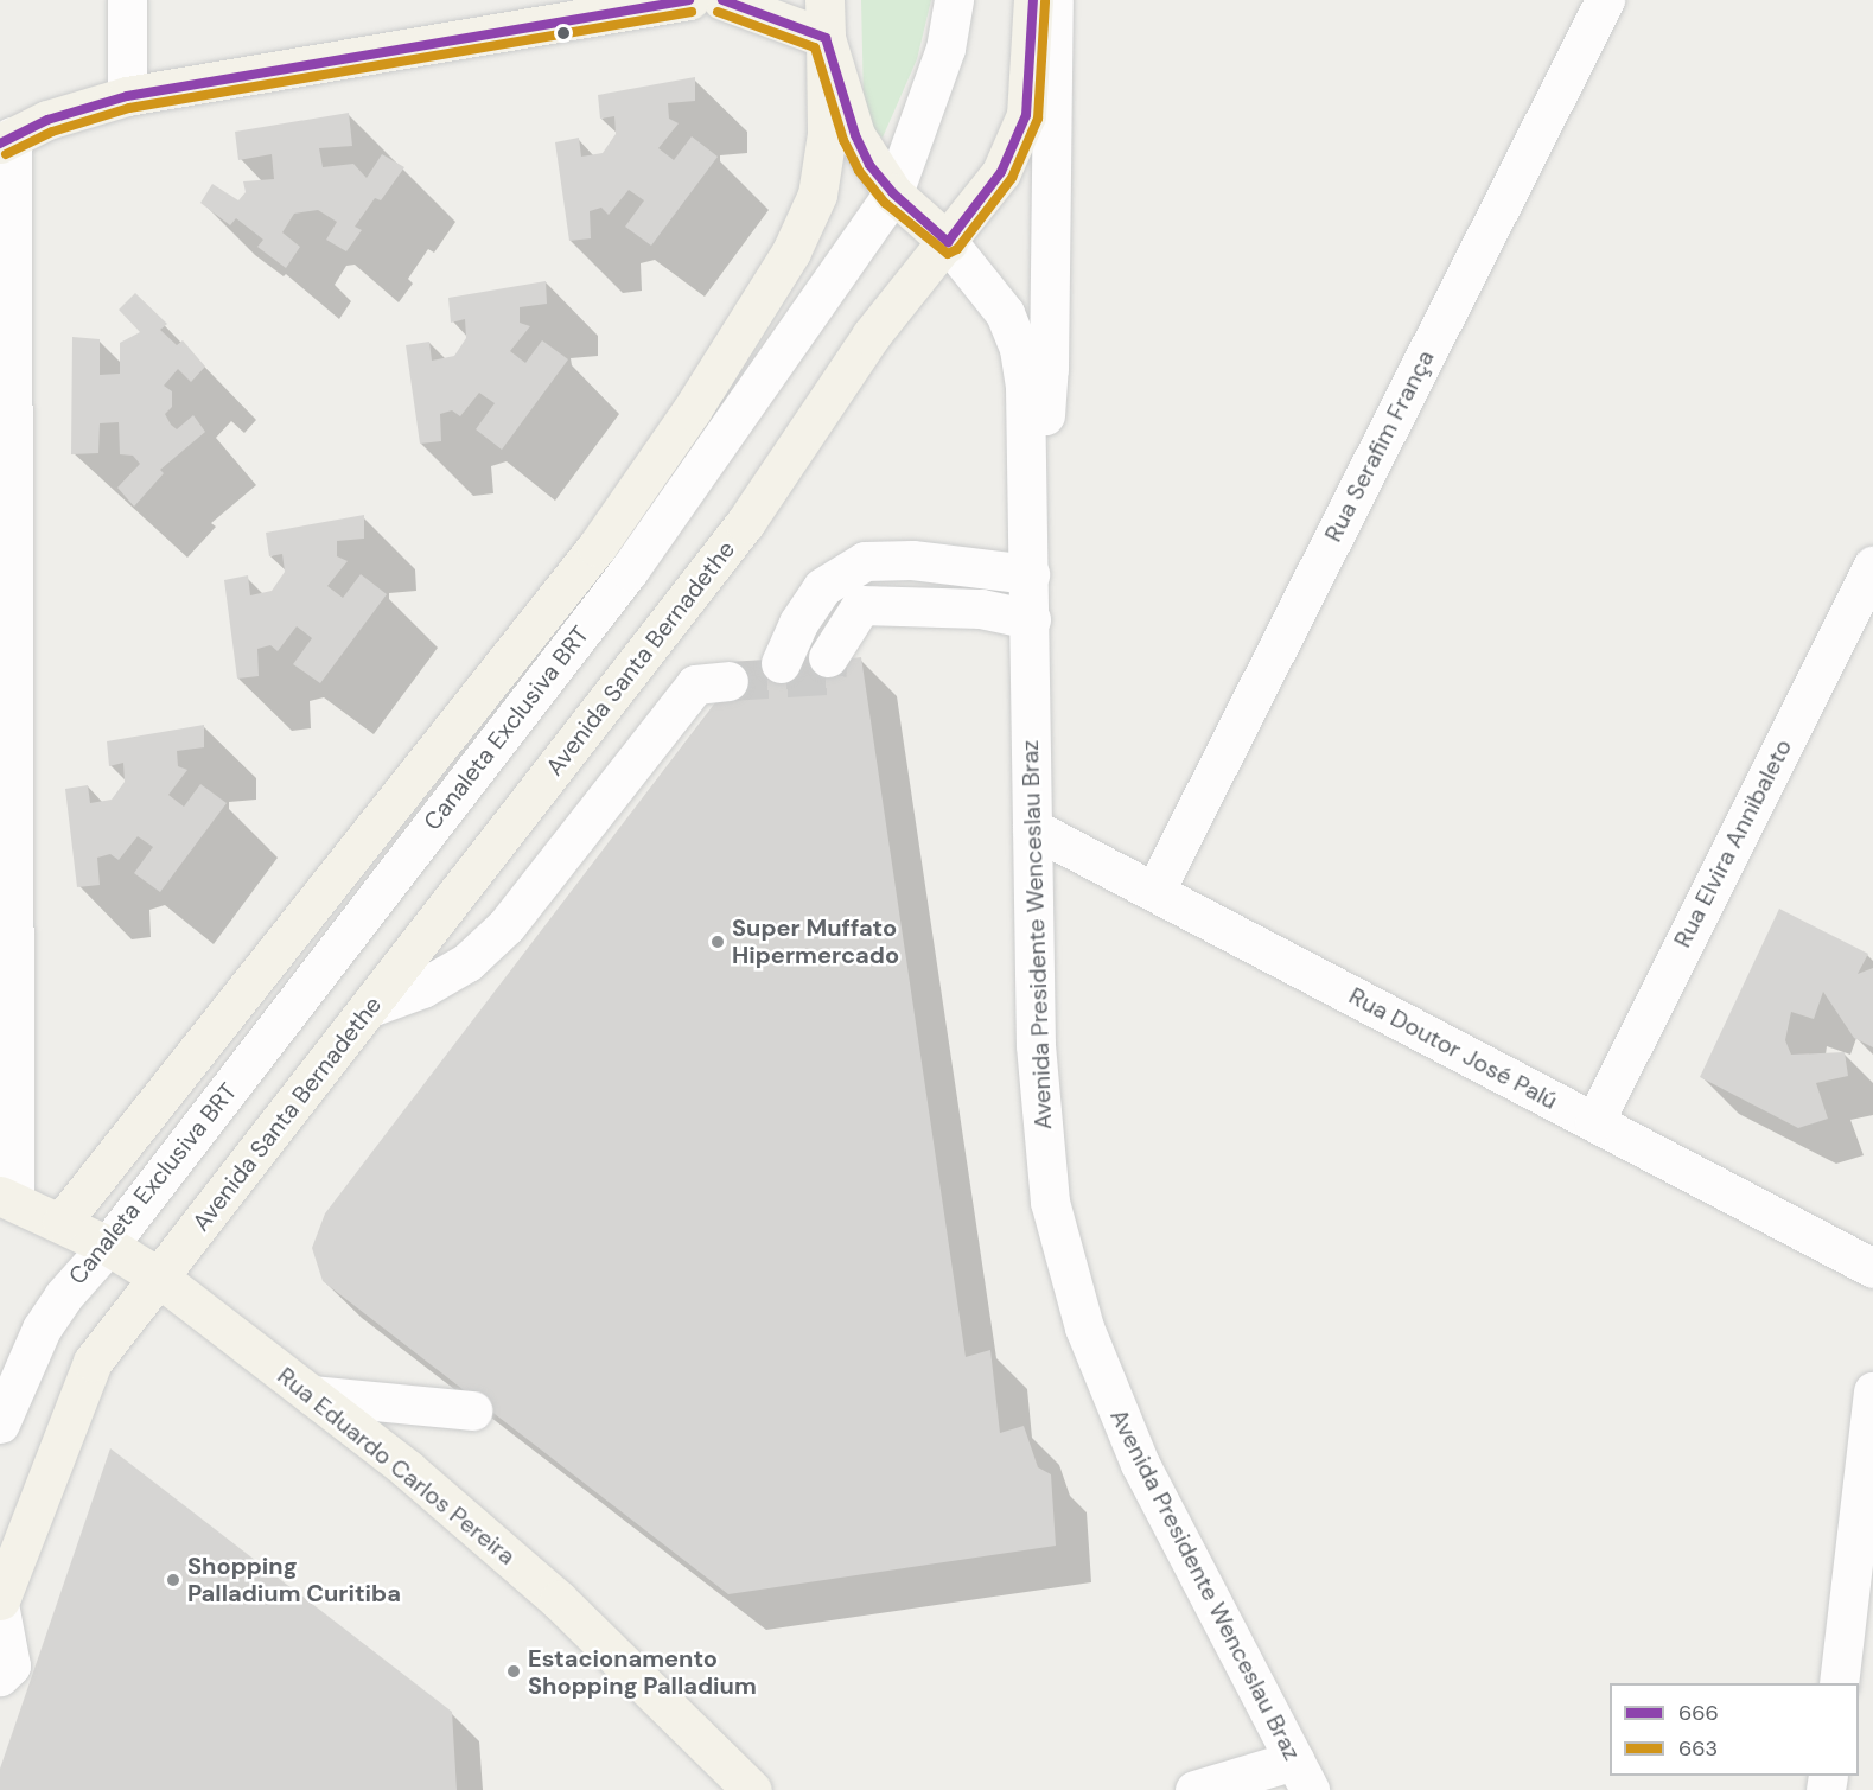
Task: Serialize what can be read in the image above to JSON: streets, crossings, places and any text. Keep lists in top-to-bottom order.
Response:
{
  "streets": {
    "main road": ["Avenida Santa Bernadethe", "Avenida Presidente Wenceslau Braz", "Rua Eduardo Carlos Pereira"],
    "street": [
      "Rua Serafim França",
      "Canaleta Exclusiva BRT",
      "Rua Elvira Annibaleto",
      "Rua Doutor José Palú"
    ]
  },
  "crossings": [
    ["Rua Serafim França", "Rua Doutor José Palú"],
    ["Avenida Santa Bernadethe", "Avenida Presidente Wenceslau Braz"],
    ["Avenida Santa Bernadethe", "Rua Eduardo Carlos Pereira"],
    ["Canaleta Exclusiva BRT", "Avenida Presidente Wenceslau Braz"],
    ["Canaleta Exclusiva BRT", "Rua Eduardo Carlos Pereira"],
    ["Rua Elvira Annibaleto", "Rua Doutor José Palú"],
    ["Avenida Presidente Wenceslau Braz", "Rua Doutor José Palú"]
  ],
  "places": ["Super Muffato Hipermercado", "Shopping Palladium Curitiba", "Estacionamento Shopping Palladium"],
  "lines": ["transit line 666", "transit line 663"],
  "legend": ["666", "663"]
}
